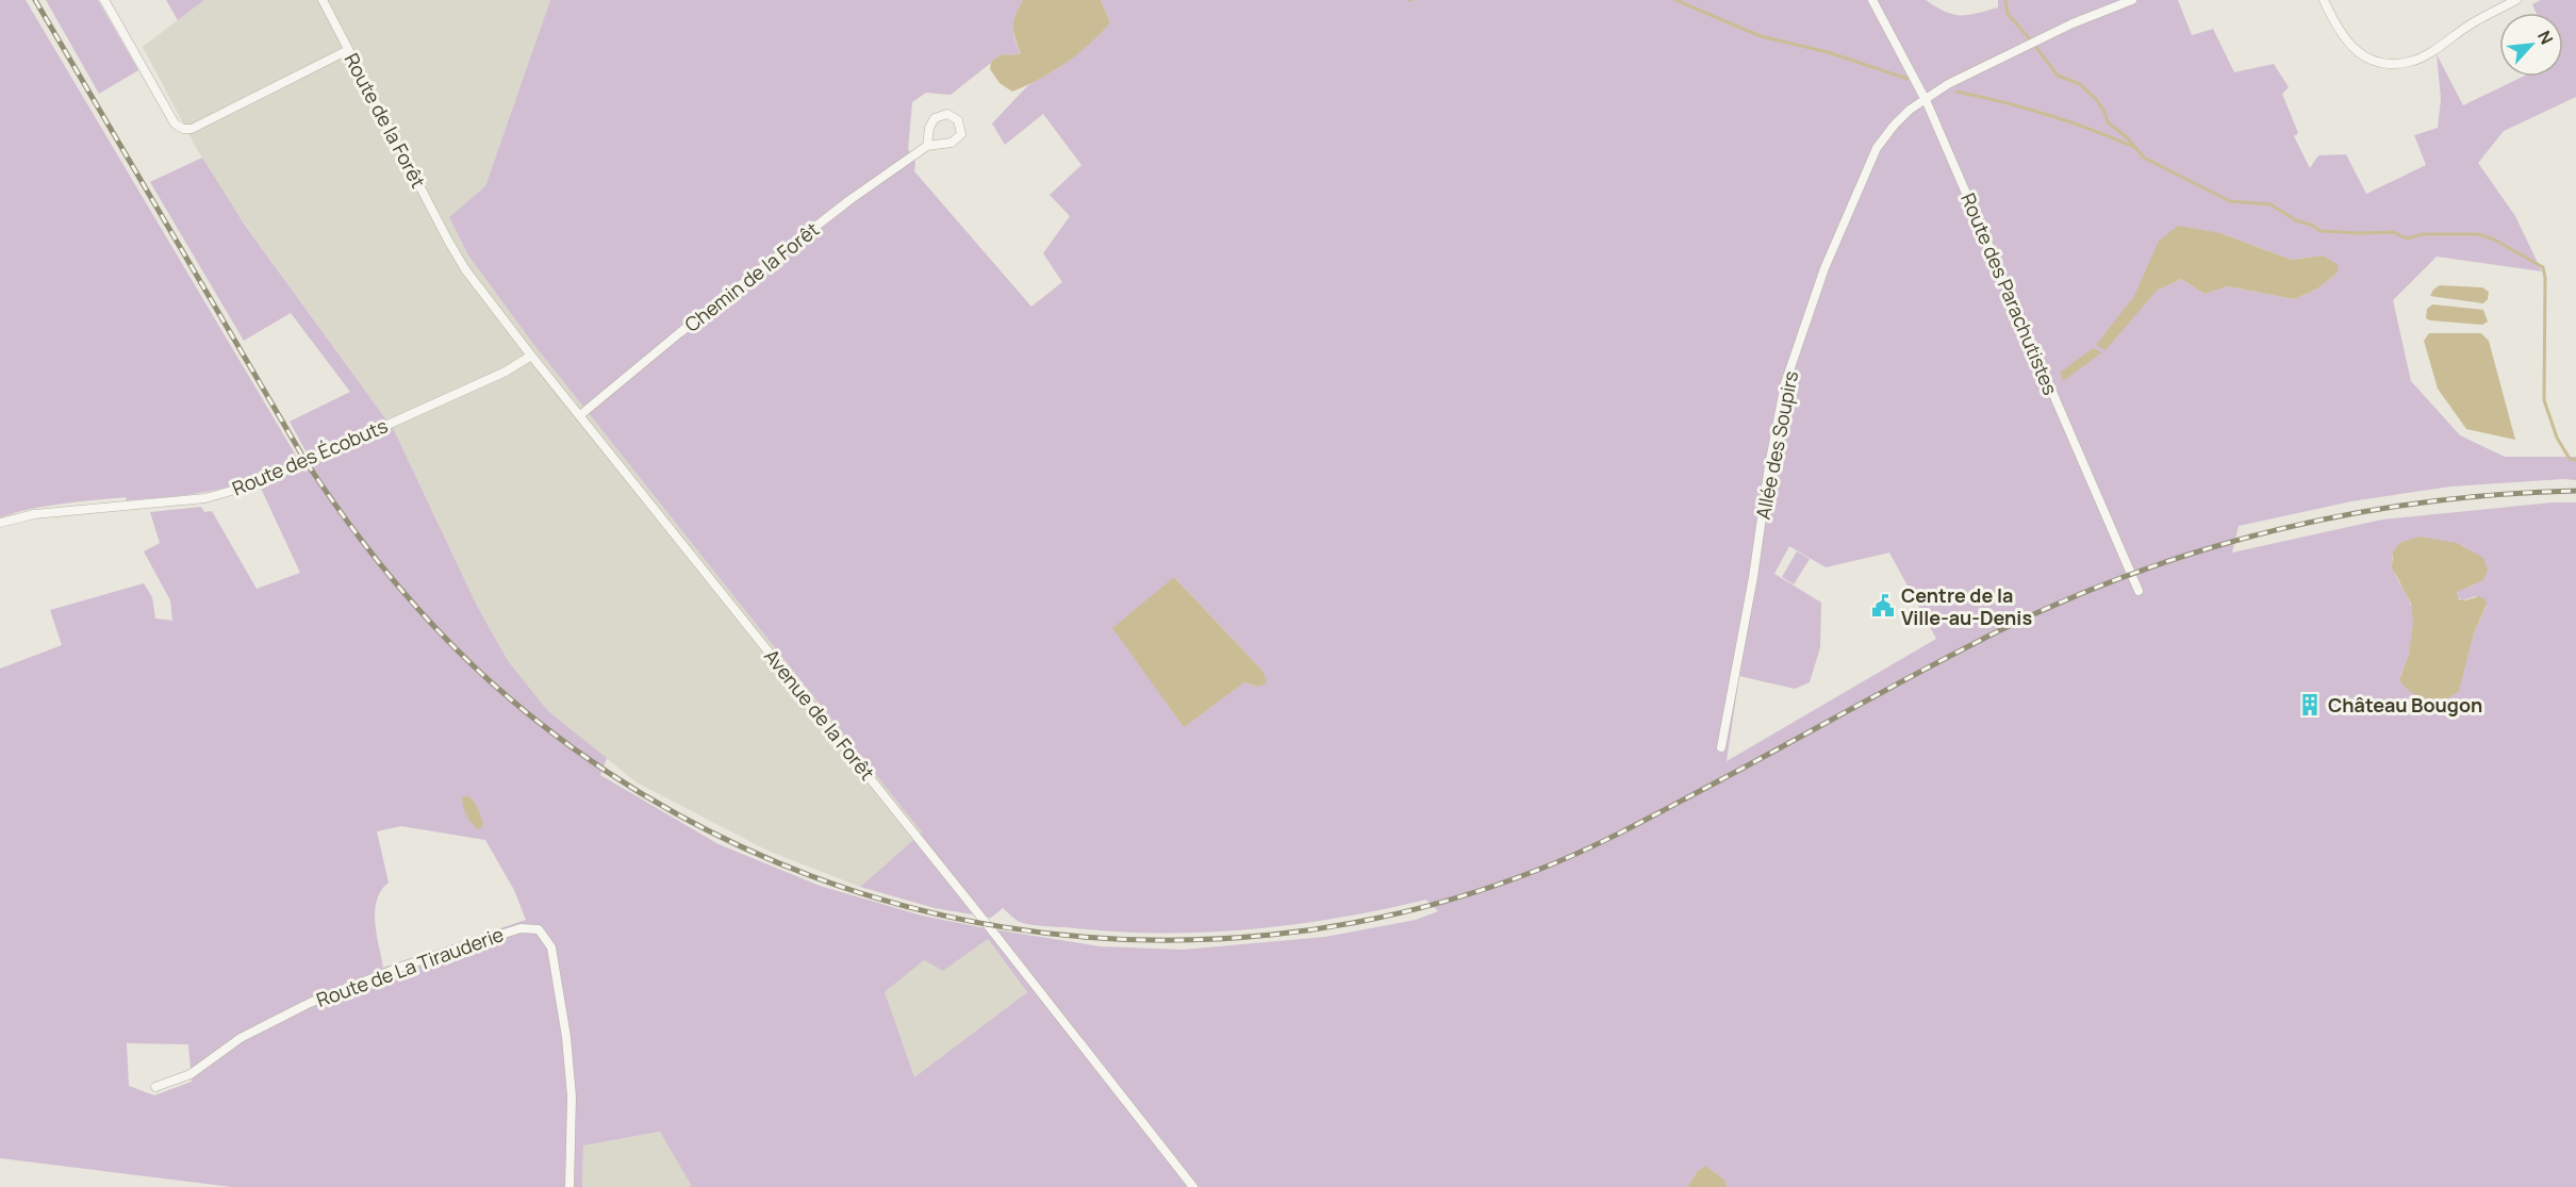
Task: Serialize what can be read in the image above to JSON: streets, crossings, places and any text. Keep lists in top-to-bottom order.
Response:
{
  "streets": {
    "street": [
      "Route de la Forêt",
      "Chemin de la Forêt",
      "Route des Parachutistes",
      "Allée des Soupirs",
      "Route des Écobuts",
      "Avenue de la Forêt",
      "Route de La Tirauderie"
    ]
  },
  "crossings": [
    ["Route de la Forêt", "Avenue de la Forêt"],
    ["Chemin de la Forêt", "Avenue de la Forêt"],
    ["Route des Parachutistes", "Allée des Soupirs"],
    ["Route des Écobuts", "Avenue de la Forêt"]
  ],
  "places": {
    "public building": ["Centre de la Ville-au-Denis"],
    "building": ["Château Bougon"]
  },
  "north": "top right"
}
